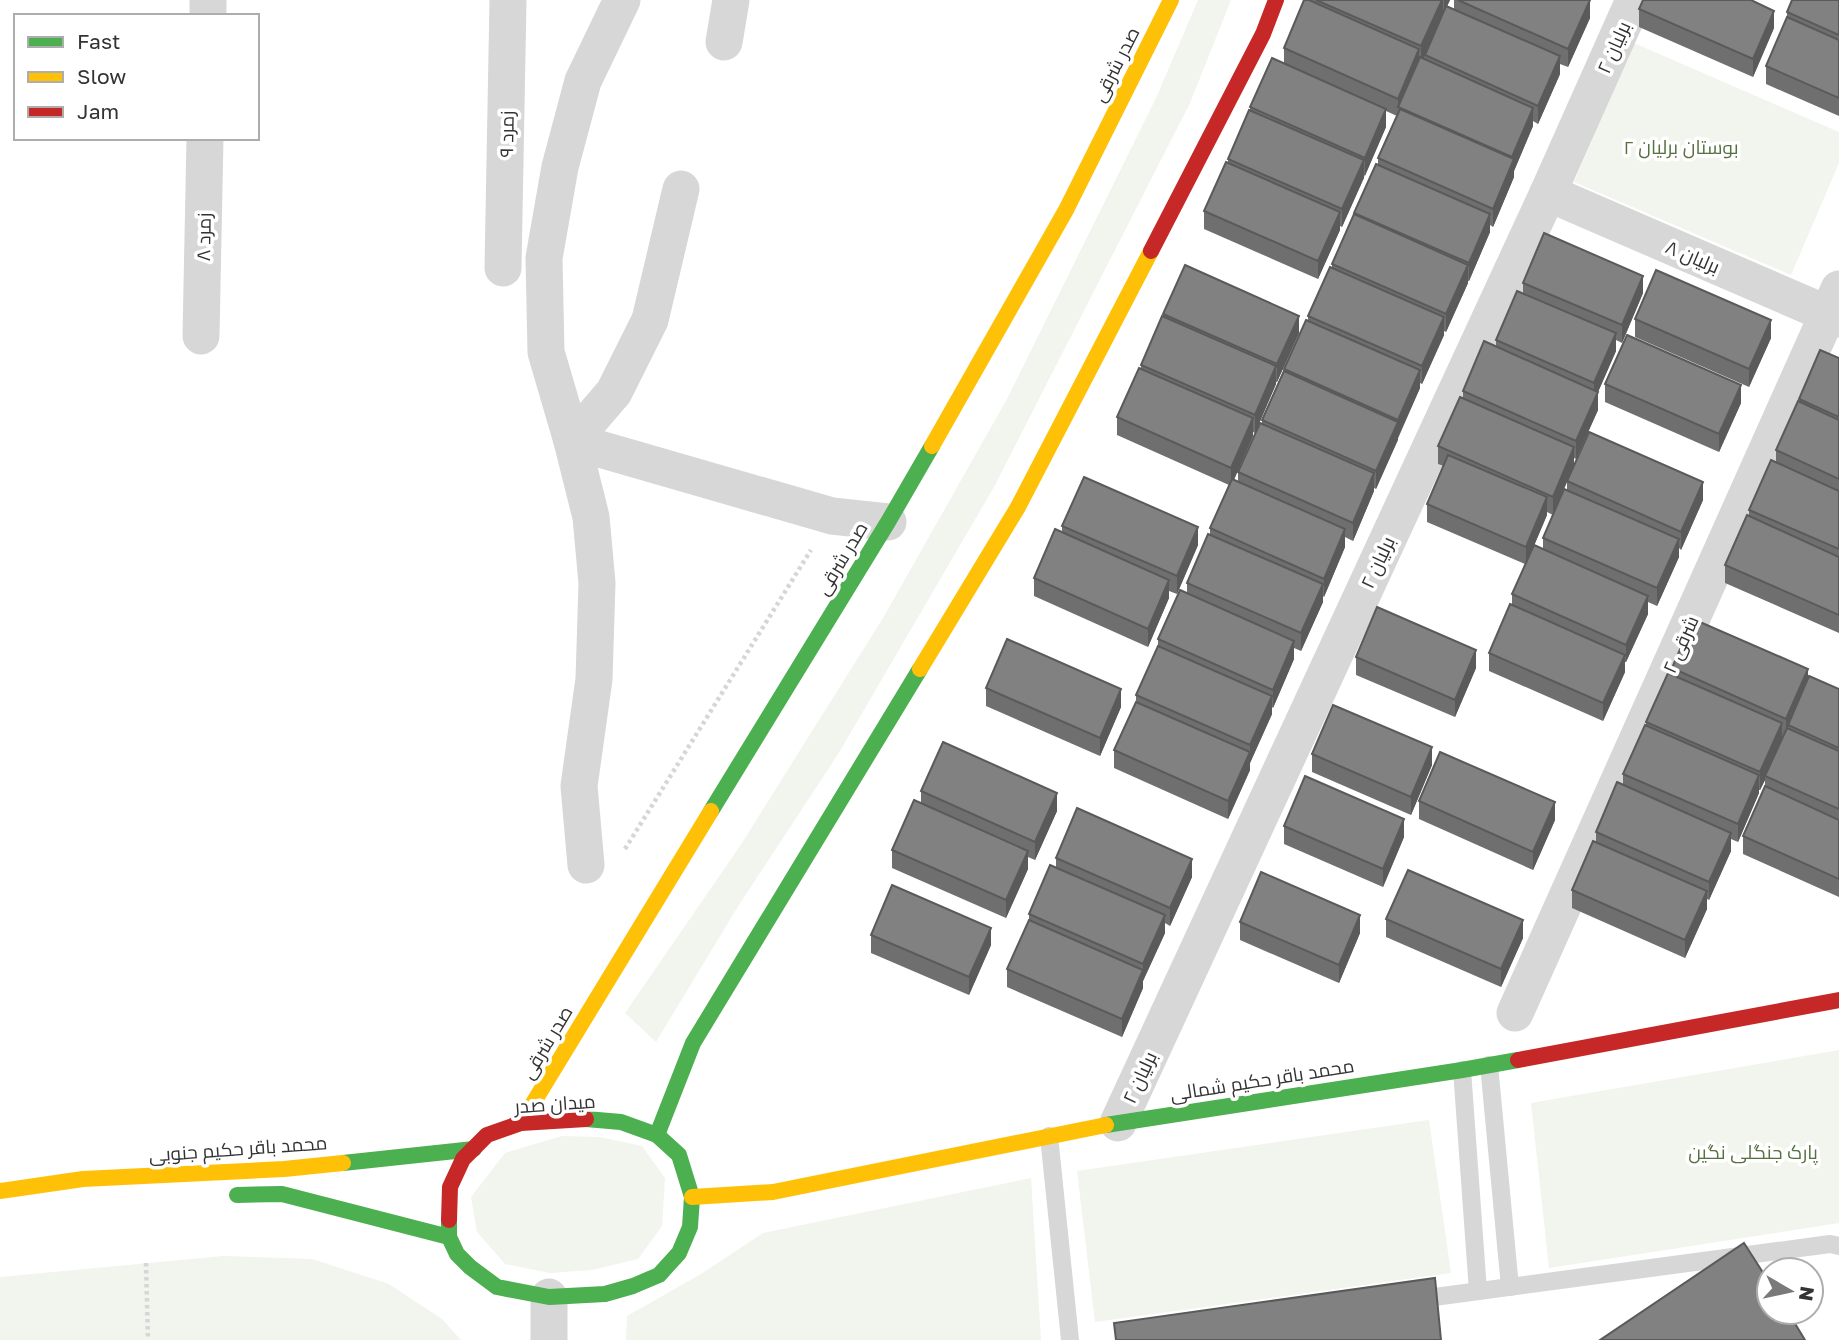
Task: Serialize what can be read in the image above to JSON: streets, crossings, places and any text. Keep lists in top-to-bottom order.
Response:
{
  "streets": {
    "street": [
      "برلیان ۲",
      "صدر شرقی",
      "زمرد ۹",
      "زمرد ۸",
      "برلیان ۸",
      "۲ شرقی",
      "محمد باقر حکیم شمالی",
      "میدان صدر",
      "محمد باقر حکیم جنوبی"
    ]
  },
  "crossings": [
    ["برلیان ۲", "برلیان ۸"],
    ["برلیان ۲", "محمد باقر حکیم شمالی"],
    ["صدر شرقی", "محمد باقر حکیم شمالی"],
    ["صدر شرقی", "میدان صدر"],
    ["صدر شرقی", "محمد باقر حکیم جنوبی"],
    ["برلیان ۸", "۲ شرقی"],
    ["محمد باقر حکیم شمالی", "میدان صدر"],
    ["محمد باقر حکیم شمالی", "محمد باقر حکیم جنوبی"],
    ["میدان صدر", "محمد باقر حکیم جنوبی"]
  ],
  "parks": ["بوستان برلیان ۲", "پارک جنگلی نگین"],
  "legend": ["Fast", "Slow", "Jam"],
  "north": "right"
}
